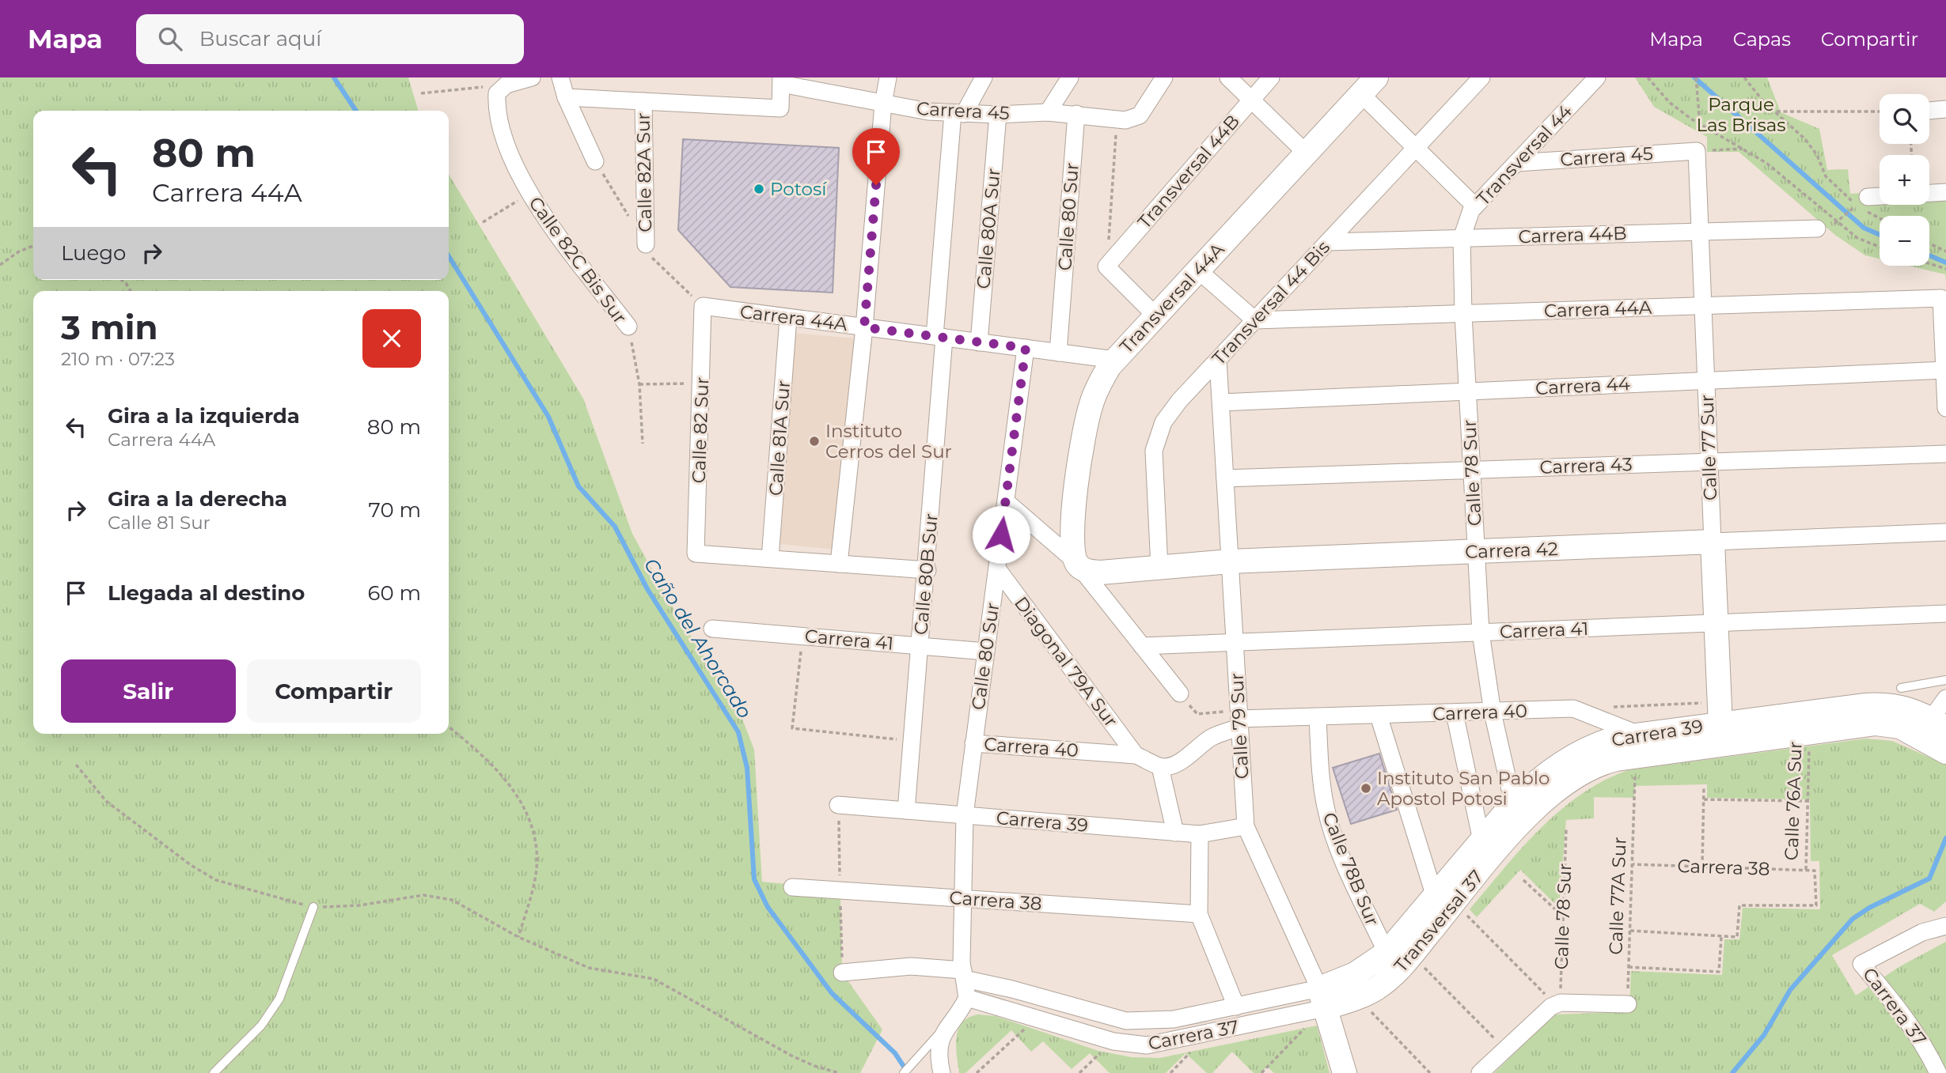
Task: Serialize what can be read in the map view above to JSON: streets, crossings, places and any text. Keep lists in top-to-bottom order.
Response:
{
  "streets": {
    "street": [
      "Carrera 45",
      "Transversal 44",
      "Transversal 44B",
      "Calle 82A Sur",
      "Calle 80 Sur",
      "Calle 80A Sur",
      "Carrera 44B",
      "Calle 82C Bis Sur",
      "Transversal 44A",
      "Transversal 44 Bis",
      "Carrera 44A",
      "Carrera 44",
      "Calle 82 Sur",
      "Calle 81A Sur",
      "Calle 77 Sur",
      "Carrera 43",
      "Calle 78 Sur",
      "Carrera 42",
      "Calle 80B Sur",
      "Carrera 41",
      "Diagonal 79A Sur",
      "Carrera 40",
      "Calle 79 Sur",
      "Carrera 39",
      "Carrera 38",
      "Calle 78B Sur",
      "Transversal 37",
      "Carrera 37"
    ],
    "path": ["Calle 76A Sur", "Calle 77A Sur"]
  },
  "crossings": [
    ["Carrera 45", "Transversal 44"],
    ["Carrera 45", "Calle 80 Sur"],
    ["Carrera 45", "Calle 80A Sur"],
    ["Carrera 45", "Calle 77 Sur"],
    ["Carrera 45", "Calle 80B Sur"],
    ["Transversal 44", "Carrera 44B"],
    ["Transversal 44", "Calle 78 Sur"],
    ["Calle 80 Sur", "Carrera 44A"],
    ["Calle 80 Sur", "Carrera 41"],
    ["Calle 80 Sur", "Diagonal 79A Sur"],
    ["Calle 80 Sur", "Carrera 40"],
    ["Calle 80 Sur", "Carrera 39"],
    ["Calle 80 Sur", "Carrera 38"],
    ["Calle 80 Sur", "Carrera 37"],
    ["Calle 80A Sur", "Carrera 44A"],
    ["Carrera 44B", "Transversal 44 Bis"],
    ["Carrera 44B", "Calle 77 Sur"],
    ["Carrera 44B", "Calle 78 Sur"],
    ["Transversal 44A", "Carrera 44A"],
    ["Transversal 44A", "Carrera 42"],
    ["Transversal 44 Bis", "Carrera 44A"],
    ["Transversal 44 Bis", "Carrera 42"],
    ["Transversal 44 Bis", "Calle 79 Sur"],
    ["Carrera 44A", "Carrera 44"],
    ["Carrera 44A", "Calle 82 Sur"],
    ["Carrera 44A", "Calle 81A Sur"],
    ["Carrera 44A", "Calle 77 Sur"],
    ["Carrera 44A", "Calle 78 Sur"],
    ["Carrera 44A", "Calle 80B Sur"],
    ["Carrera 44", "Calle 77 Sur"],
    ["Carrera 44", "Calle 78 Sur"],
    ["Carrera 44", "Calle 79 Sur"],
    ["Calle 82 Sur", "Calle 81A Sur"],
    ["Calle 77 Sur", "Carrera 43"],
    ["Calle 77 Sur", "Carrera 42"],
    ["Calle 77 Sur", "Carrera 41"],
    ["Calle 77 Sur", "Carrera 39"],
    ["Carrera 43", "Calle 78 Sur"],
    ["Carrera 43", "Calle 79 Sur"],
    ["Calle 78 Sur", "Carrera 42"],
    ["Calle 78 Sur", "Carrera 41"],
    ["Calle 78 Sur", "Carrera 40"],
    ["Calle 78 Sur", "Carrera 39"],
    ["Calle 78 Sur", "Transversal 37"],
    ["Carrera 42", "Calle 79 Sur"],
    ["Calle 80B Sur", "Carrera 41"],
    ["Calle 80B Sur", "Carrera 39"],
    ["Carrera 41", "Calle 79 Sur"],
    ["Diagonal 79A Sur", "Carrera 40"],
    ["Carrera 40", "Calle 79 Sur"],
    ["Carrera 40", "Carrera 39"],
    ["Carrera 40", "Calle 78B Sur"],
    ["Calle 79 Sur", "Carrera 39"],
    ["Calle 79 Sur", "Transversal 37"],
    ["Calle 79 Sur", "Carrera 37"],
    ["Carrera 39", "Transversal 37"],
    ["Calle 76A Sur", "Carrera 38"],
    ["Carrera 38", "Calle 77A Sur"],
    ["Calle 78B Sur", "Transversal 37"],
    ["Transversal 37", "Carrera 37"]
  ],
  "water": ["Caño del Ahorcado"],
  "parks": ["Parque Las Brisas"],
  "places": ["Potosí", "Instituto Cerros del Sur", "Instituto San Pablo Apostol Potosi"],
  "page": {
    "header": "Mapa",
    "search": "Buscar aquí",
    "nav": ["Mapa", "Capas", "Compartir"],
    "map_buttons": ["+", "−"],
    "turn": ["80 m", "Carrera 44A"],
    "then": "Luego",
    "heading": ["3 min", "210 m · 07:23"],
    "list": [
      {
        "name": "Gira a la izquierda",
        "note": "Carrera 44A",
        "value": "80 m"
      },
      {
        "name": "Gira a la derecha",
        "note": "Calle 81 Sur",
        "value": "70 m"
      },
      {
        "name": "Llegada al destino",
        "value": "60 m"
      }
    ],
    "buttons": ["Salir", "Compartir"]
  }
}
